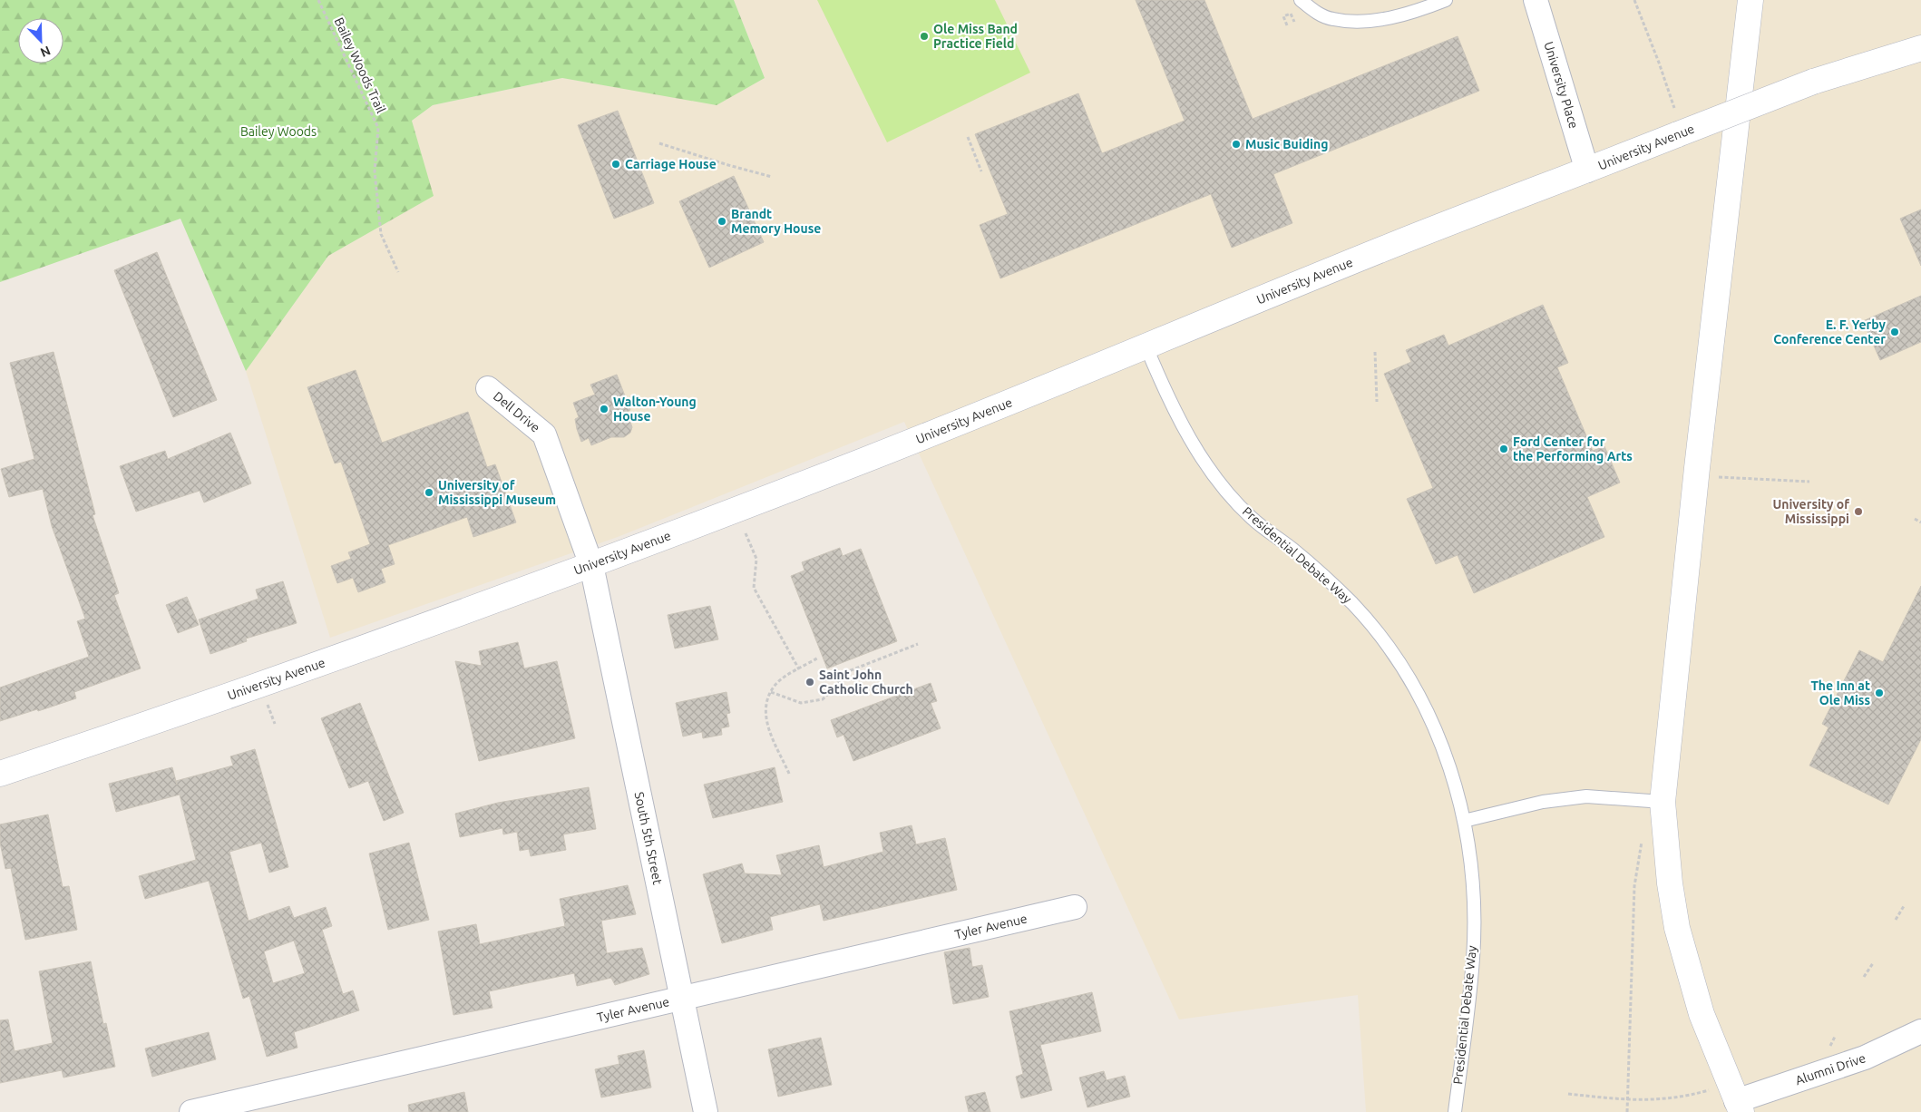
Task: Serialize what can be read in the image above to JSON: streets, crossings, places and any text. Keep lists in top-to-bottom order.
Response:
{
  "streets": {
    "street": [
      "University Place",
      "University Avenue",
      "Dell Drive",
      "South 5th Street",
      "Tyler Avenue",
      "Alumni Drive"
    ],
    "lane": ["Presidential Debate Way"],
    "path": ["Bailey Woods Trail"]
  },
  "crossings": [
    ["University Place", "University Avenue"],
    ["University Avenue", "Dell Drive"],
    ["University Avenue", "Presidential Debate Way"],
    ["University Avenue", "South 5th Street"],
    ["Dell Drive", "South 5th Street"],
    ["South 5th Street", "Tyler Avenue"]
  ],
  "parks": ["Bailey Woods"],
  "places": [
    "Ole Miss Band Practice Field",
    "Music Buiding",
    "Carriage House",
    "Brandt Memory House",
    "E. F. Yerby Conference Center",
    "Walton-Young House",
    "Ford Center for the Performing Arts",
    "University of Mississippi Museum",
    "University of Mississippi",
    "Saint John Catholic Church",
    "The Inn at Ole Miss"
  ],
  "north": "bottom right"
}
